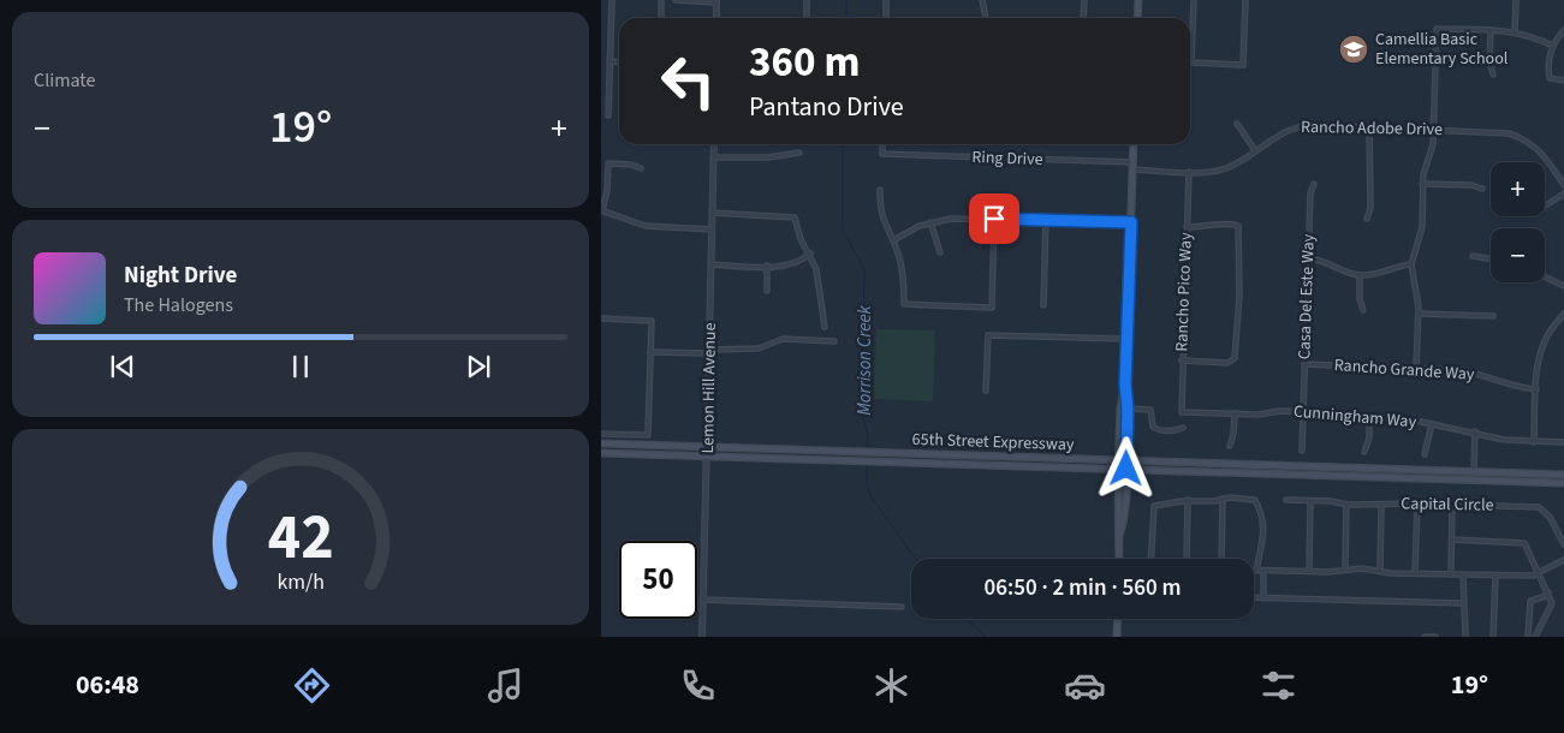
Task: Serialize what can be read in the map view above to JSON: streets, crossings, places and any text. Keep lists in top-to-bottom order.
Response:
{
  "streets": {
    "main road": ["65th Street Expressway"],
    "street": [
      "Rancho Adobe Drive",
      "Ring Drive",
      "Rancho Pico Way",
      "Casa Del Este Way",
      "Rancho Grande Way",
      "Lemon Hill Avenue",
      "Cunningham Way",
      "Capital Circle"
    ]
  },
  "crossings": [
    ["Rancho Adobe Drive", "Ring Drive"],
    ["Rancho Adobe Drive", "Rancho Pico Way"],
    ["Rancho Pico Way", "Cunningham Way"],
    ["Casa Del Este Way", "Rancho Grande Way"],
    ["Casa Del Este Way", "Cunningham Way"],
    ["Lemon Hill Avenue", "65th Street Expressway"]
  ],
  "water": ["Morrison Creek"],
  "places": {
    "school or university": ["Camellia Basic Elementary School"]
  },
  "page": {
    "tile": "Climate",
    "turn": ["360 m", "Pantano Drive"],
    "heat": ["−", "19°", "+"],
    "map_buttons": ["+", "−"],
    "song": ["Night Drive", "The Halogens"],
    "limit": "50",
    "trip": "06:50 · 2 min · 560 m",
    "tabs": ["06:48", "19°"],
    "gauge": ["42", "km/h"]
  }
}
